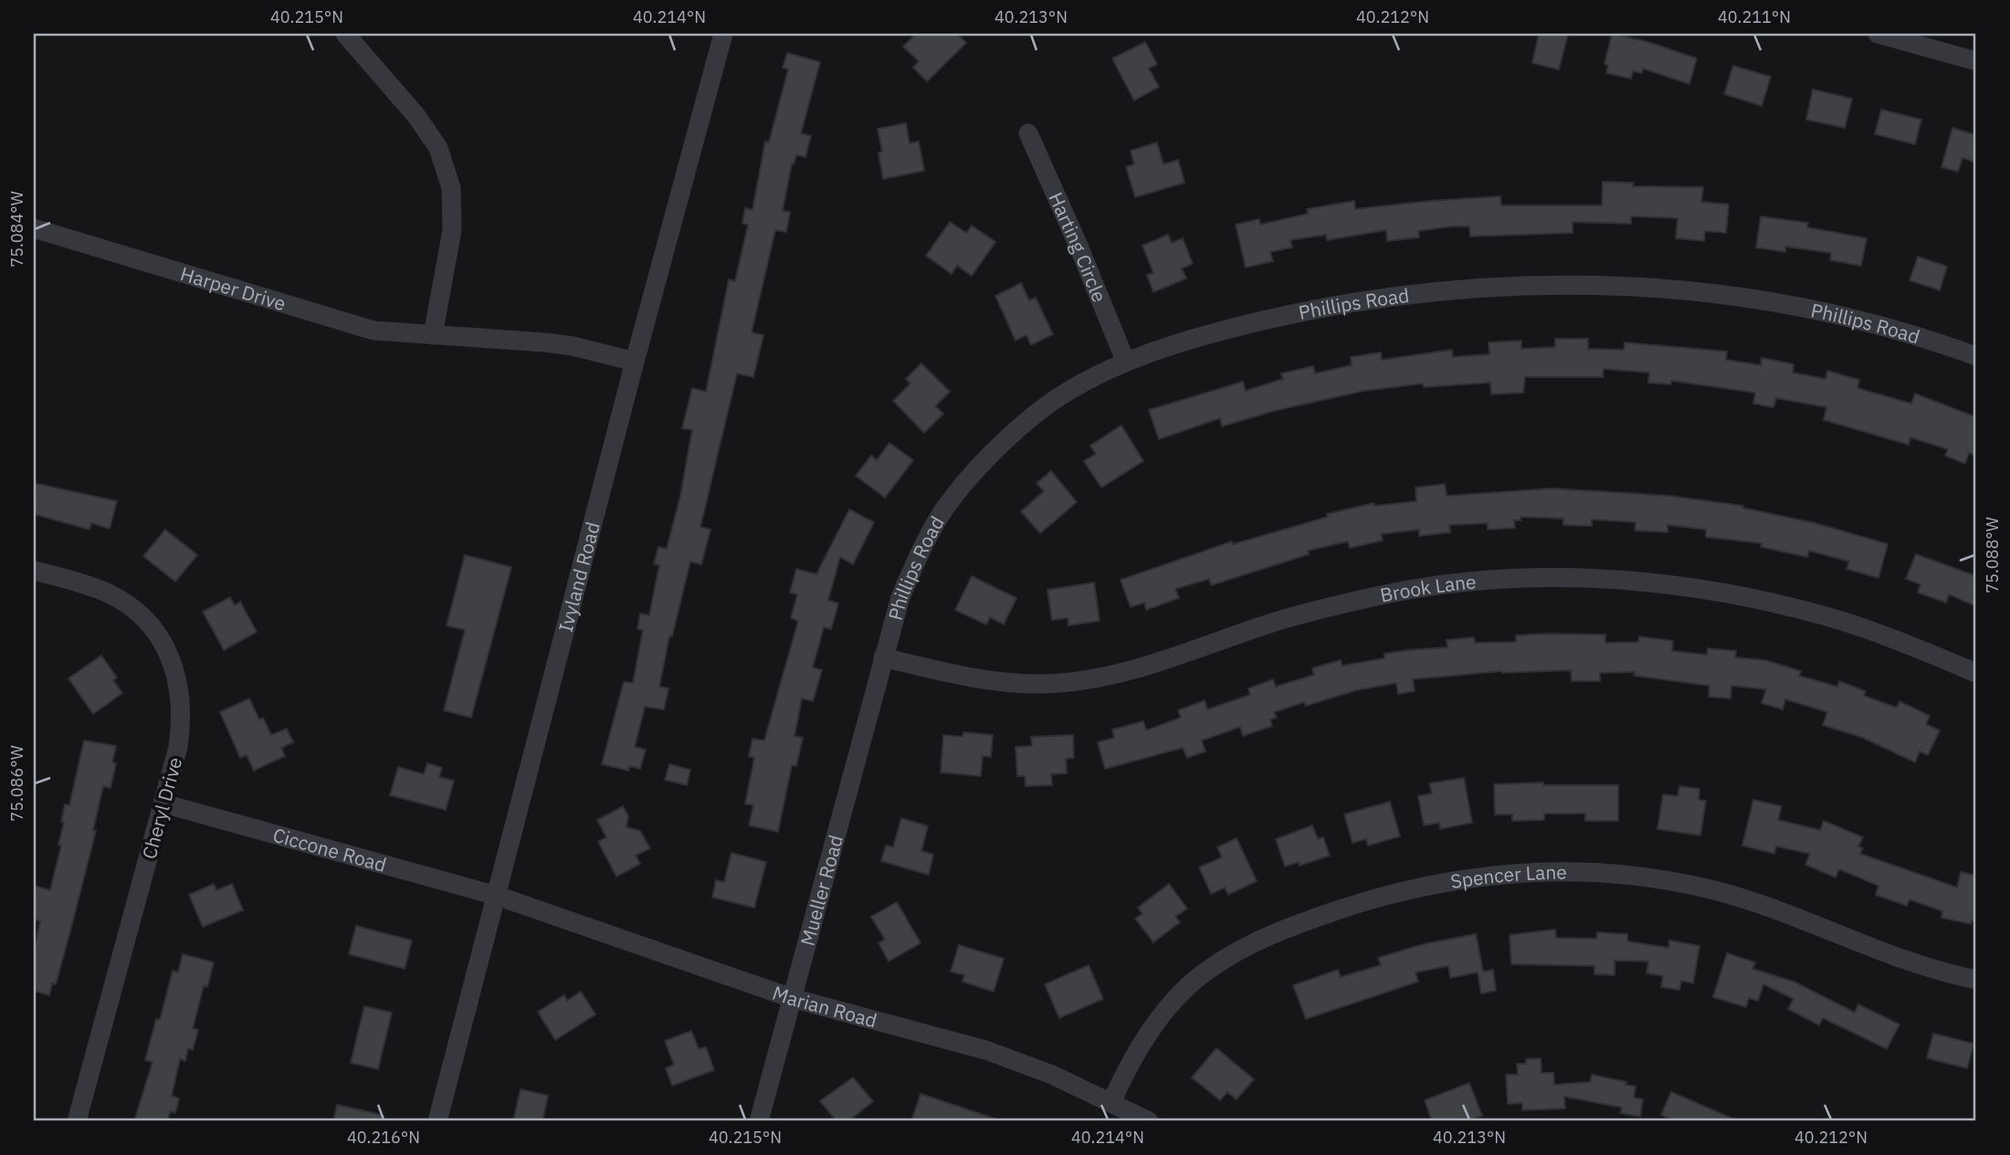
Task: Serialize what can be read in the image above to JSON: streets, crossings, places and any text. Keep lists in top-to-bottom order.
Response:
{
  "streets": {
    "street": [
      "Harting Circle",
      "Harper Drive",
      "Phillips Road",
      "Ivyland Road",
      "Brook Lane",
      "Cheryl Drive",
      "Ciccone Road",
      "Spencer Lane",
      "Mueller Road",
      "Marian Road"
    ]
  },
  "crossings": [
    ["Harting Circle", "Phillips Road"],
    ["Harper Drive", "Ivyland Road"],
    ["Phillips Road", "Brook Lane"],
    ["Phillips Road", "Mueller Road"],
    ["Ivyland Road", "Ciccone Road"],
    ["Ivyland Road", "Marian Road"],
    ["Brook Lane", "Mueller Road"],
    ["Cheryl Drive", "Ciccone Road"],
    ["Ciccone Road", "Marian Road"],
    ["Spencer Lane", "Marian Road"],
    ["Mueller Road", "Marian Road"]
  ],
  "coordinates": [
    "40.215°N",
    "40.214°N",
    "40.213°N",
    "40.212°N",
    "40.211°N",
    "75.084°W",
    "75.088°W",
    "75.086°W",
    "40.216°N"
  ]
}
